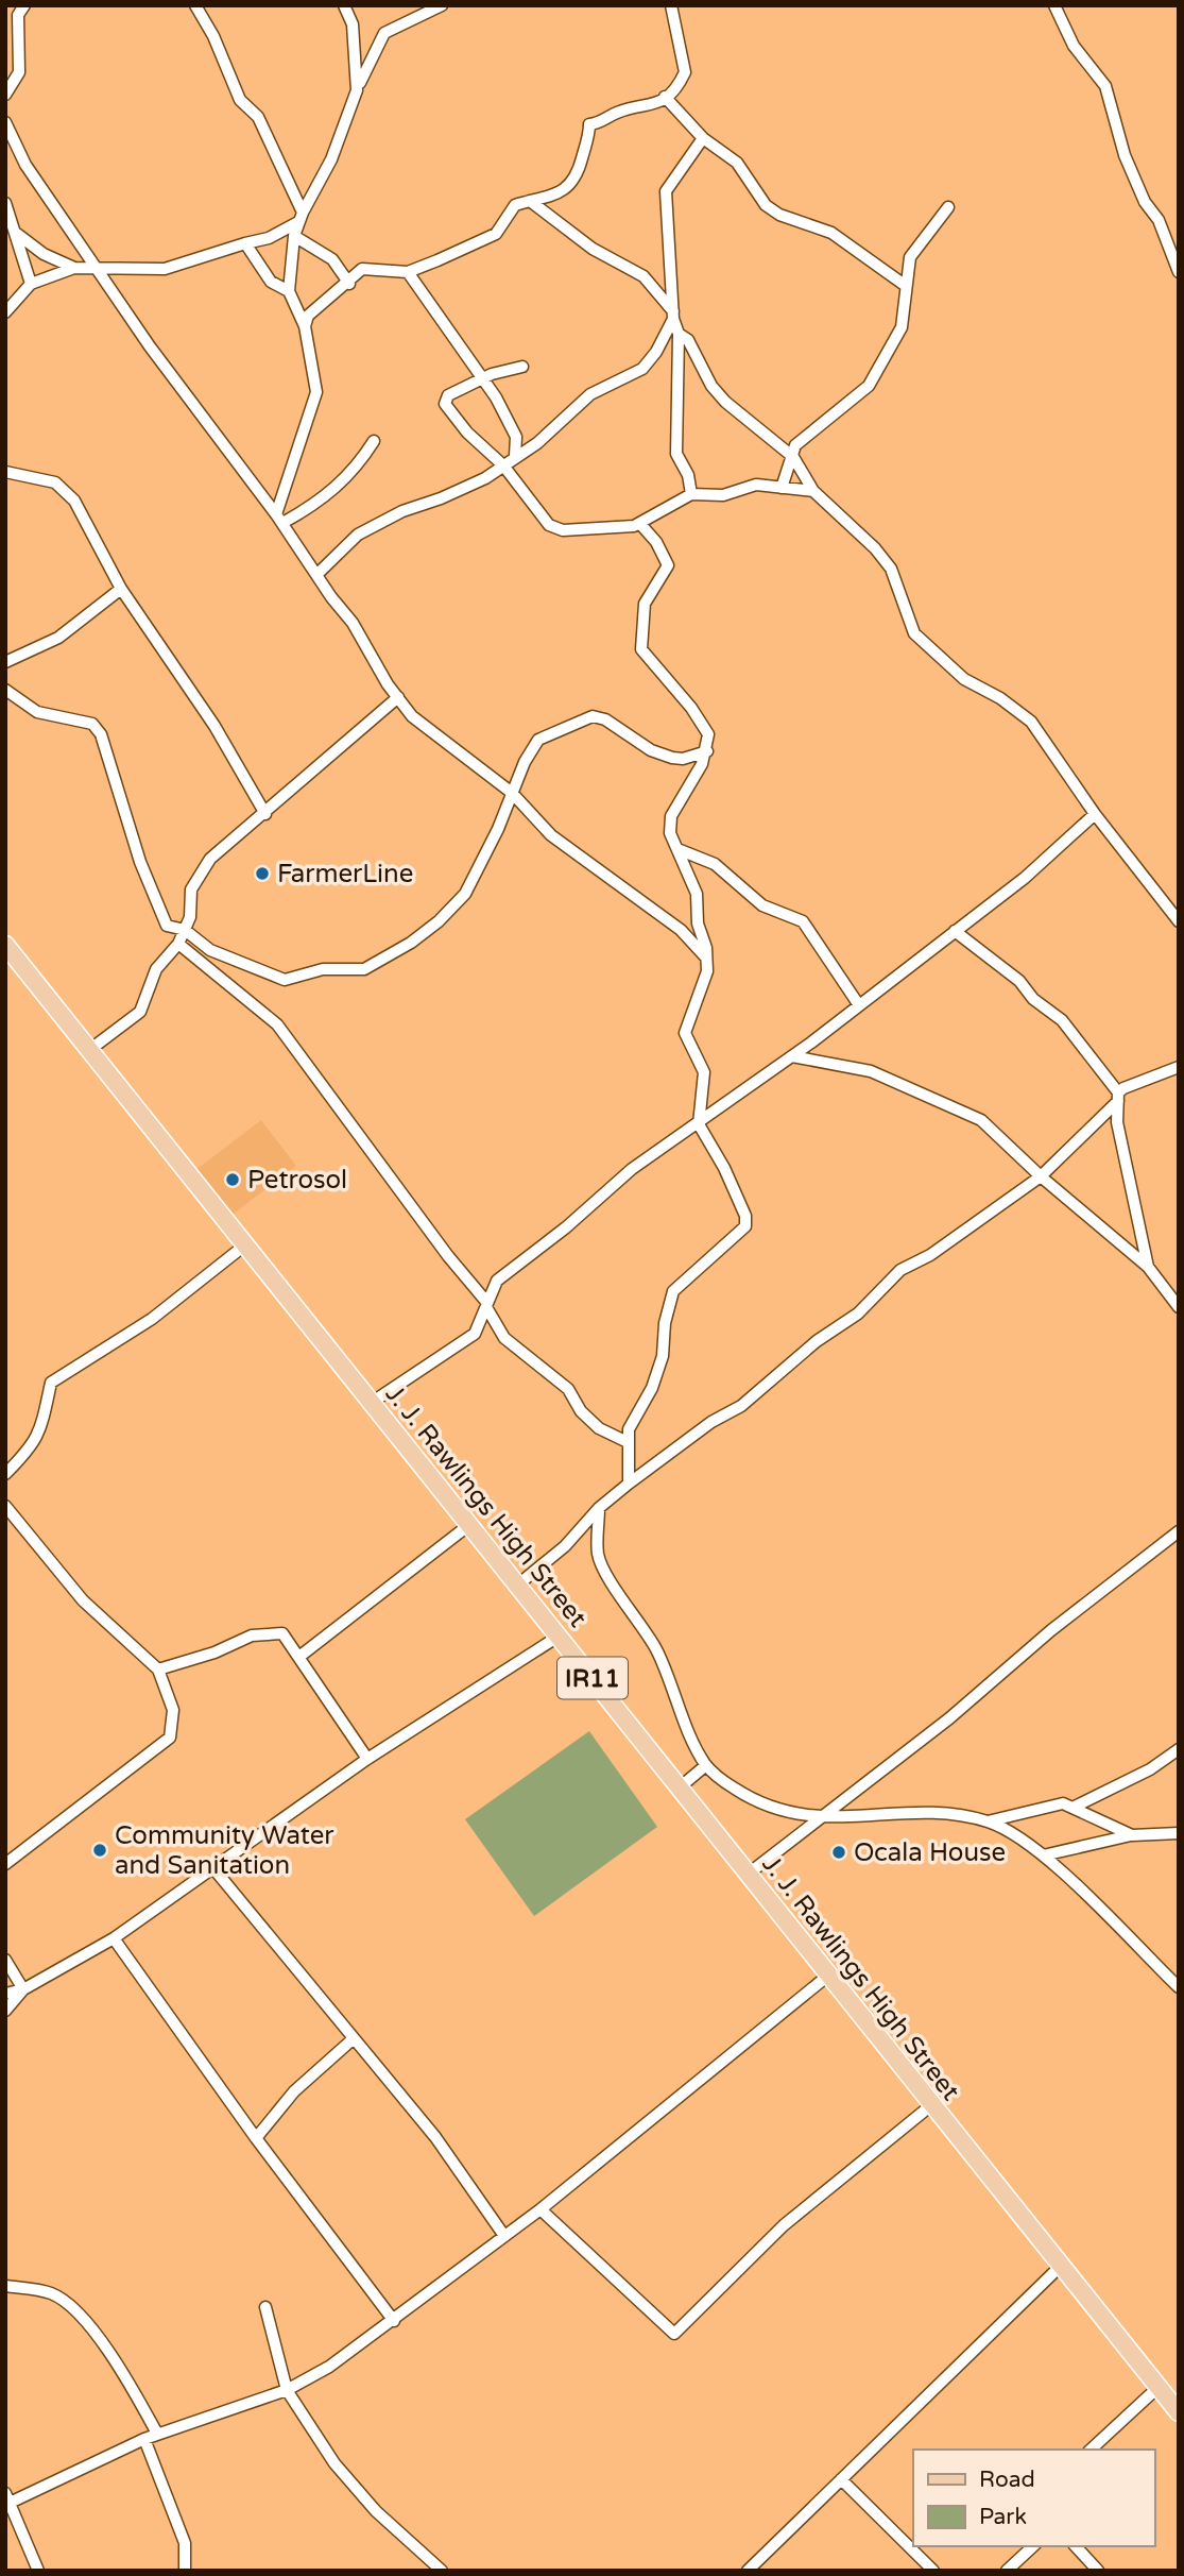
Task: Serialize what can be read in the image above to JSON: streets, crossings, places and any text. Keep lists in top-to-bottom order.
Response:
{
  "streets": {
    "main road": ["J. J. Rawlings High Street", "IR11"]
  },
  "places": [
    "FarmerLine",
    "Petrosol",
    "Community Water and Sanitation",
    "Ocala House"
  ],
  "legend": ["Road", "Park"]
}
